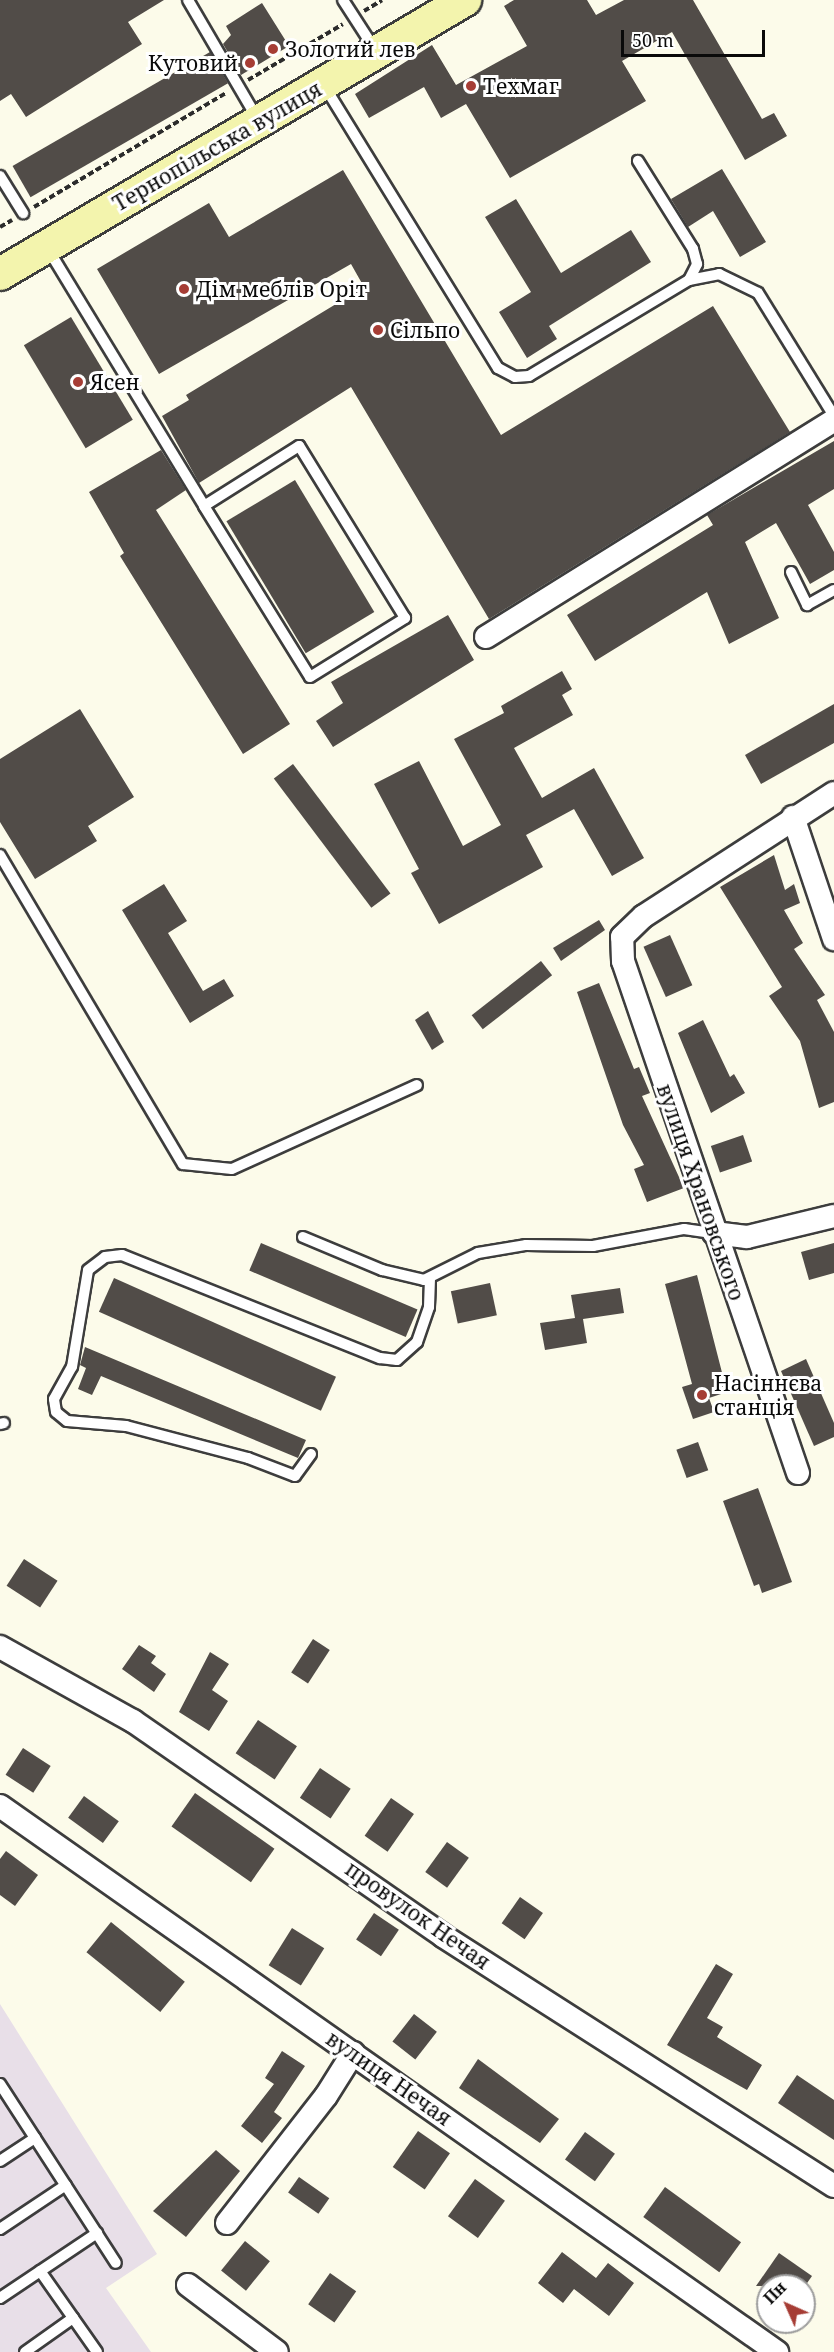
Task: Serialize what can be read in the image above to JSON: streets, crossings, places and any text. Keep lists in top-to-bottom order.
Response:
{
  "streets": {
    "main road": ["Тернопільська вулиця"],
    "street": ["вулиця Храновського", "провулок Нечая", "вулиця Нечая"]
  },
  "places": [
    "Золотий лев",
    "Кутовий",
    "Техмаг",
    "Дім меблів Оріт",
    "Сільпо",
    "Ясен",
    "Насіннєва станція"
  ],
  "scale_bar": "50 m",
  "north": "top left"
}
